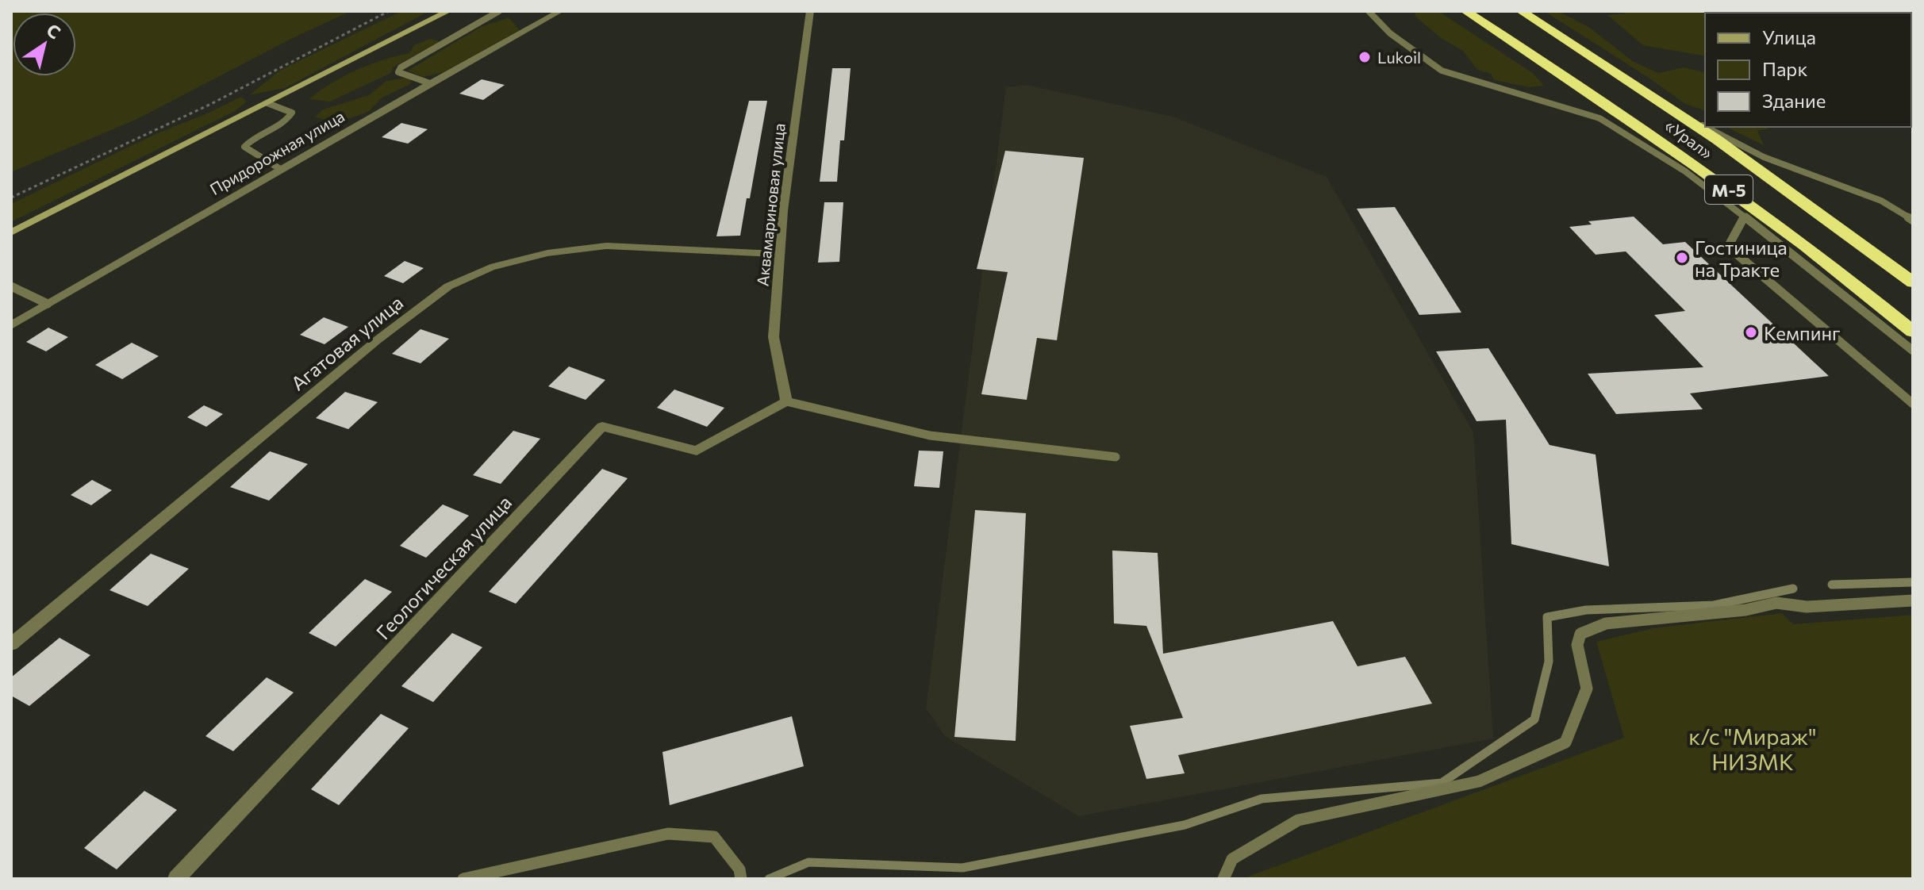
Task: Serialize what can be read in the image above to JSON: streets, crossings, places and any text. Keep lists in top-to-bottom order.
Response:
{
  "streets": {
    "highway": ["«Урал»", "М-5"],
    "street": [
      "Придорожная улица",
      "Аквамариновая улица",
      "Агатовая улица",
      "Геологическая улица"
    ]
  },
  "crossings": [
    ["Аквамариновая улица", "Агатовая улица"],
    ["Аквамариновая улица", "Геологическая улица"]
  ],
  "parks": ["к/с \"Мираж\" НИЗМК"],
  "places": ["Lukoil", "Гостиница на Тракте", "Кемпинг"],
  "legend": ["Улица", "Парк", "Здание"],
  "north": "top right"
}
